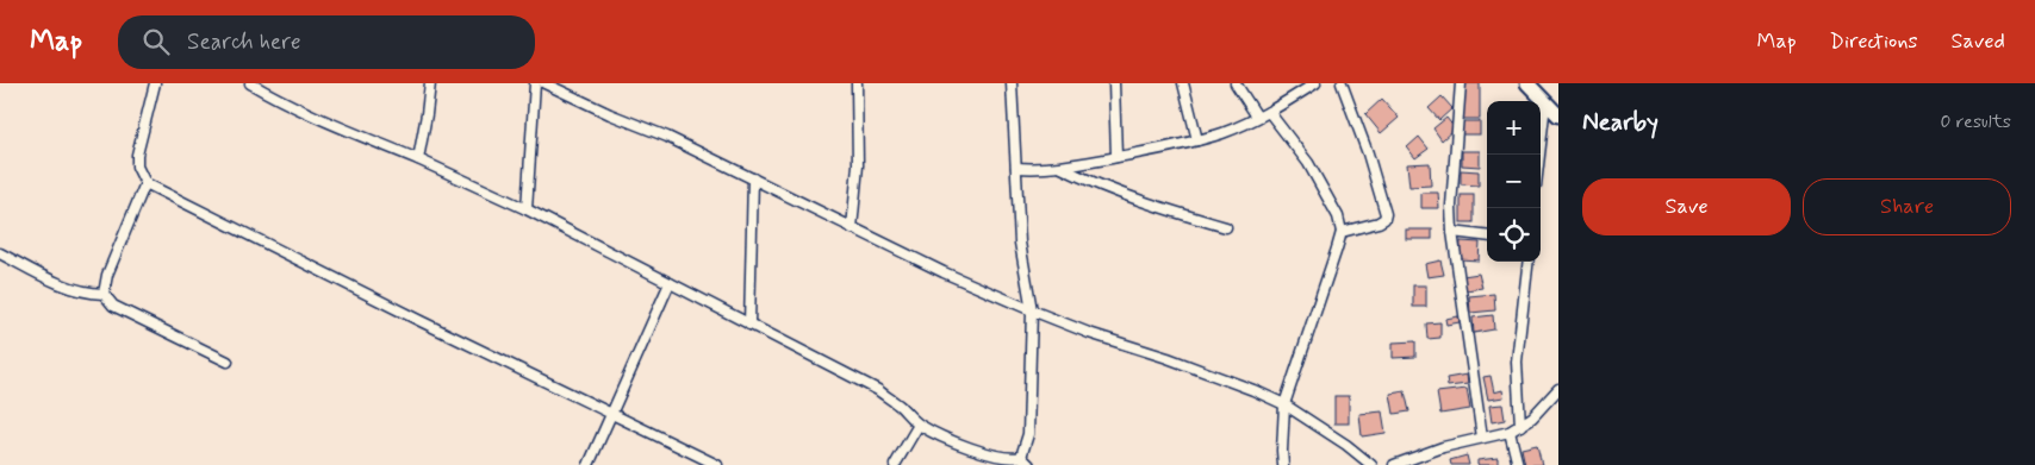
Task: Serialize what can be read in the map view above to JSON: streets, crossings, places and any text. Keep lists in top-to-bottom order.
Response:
{
  "page": {
    "header": "Map",
    "search": "Search here",
    "nav": ["Map", "Directions", "Saved"],
    "heading": ["Nearby", "0 results"],
    "map_buttons": ["+", "−"],
    "buttons": ["Save", "Share"]
  }
}
